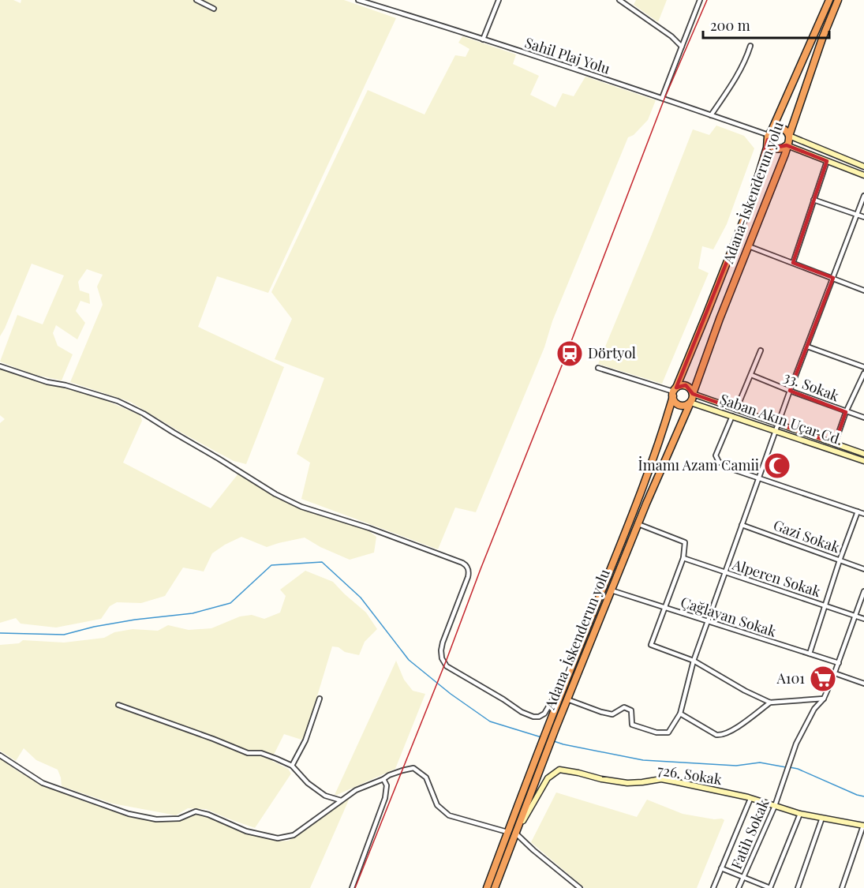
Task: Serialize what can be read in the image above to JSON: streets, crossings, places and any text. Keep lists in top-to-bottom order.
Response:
{
  "streets": {
    "highway": ["Adana-İskenderun yolu"],
    "street": [
      "Sahil Plaj Yolu",
      "33. Sokak",
      "Şaban Akın Uçar Cd.",
      "Gazi Sokak",
      "Alperen Sokak",
      "Çağlayan Sokak",
      "726. Sokak",
      "Fatih Sokak"
    ]
  },
  "crossings": [
    ["Sahil Plaj Yolu", "Adana-İskenderun yolu"],
    ["Adana-İskenderun yolu", "Şaban Akın Uçar Cd."],
    ["Adana-İskenderun yolu", "Çağlayan Sokak"],
    ["Adana-İskenderun yolu", "726. Sokak"],
    ["726. Sokak", "Fatih Sokak"]
  ],
  "places": {
    "station": ["Dörtyol"],
    "mosque": ["İmamı Azam Camii"],
    "supermarket": ["A101"]
  },
  "scale_bar": "200 m"
}
